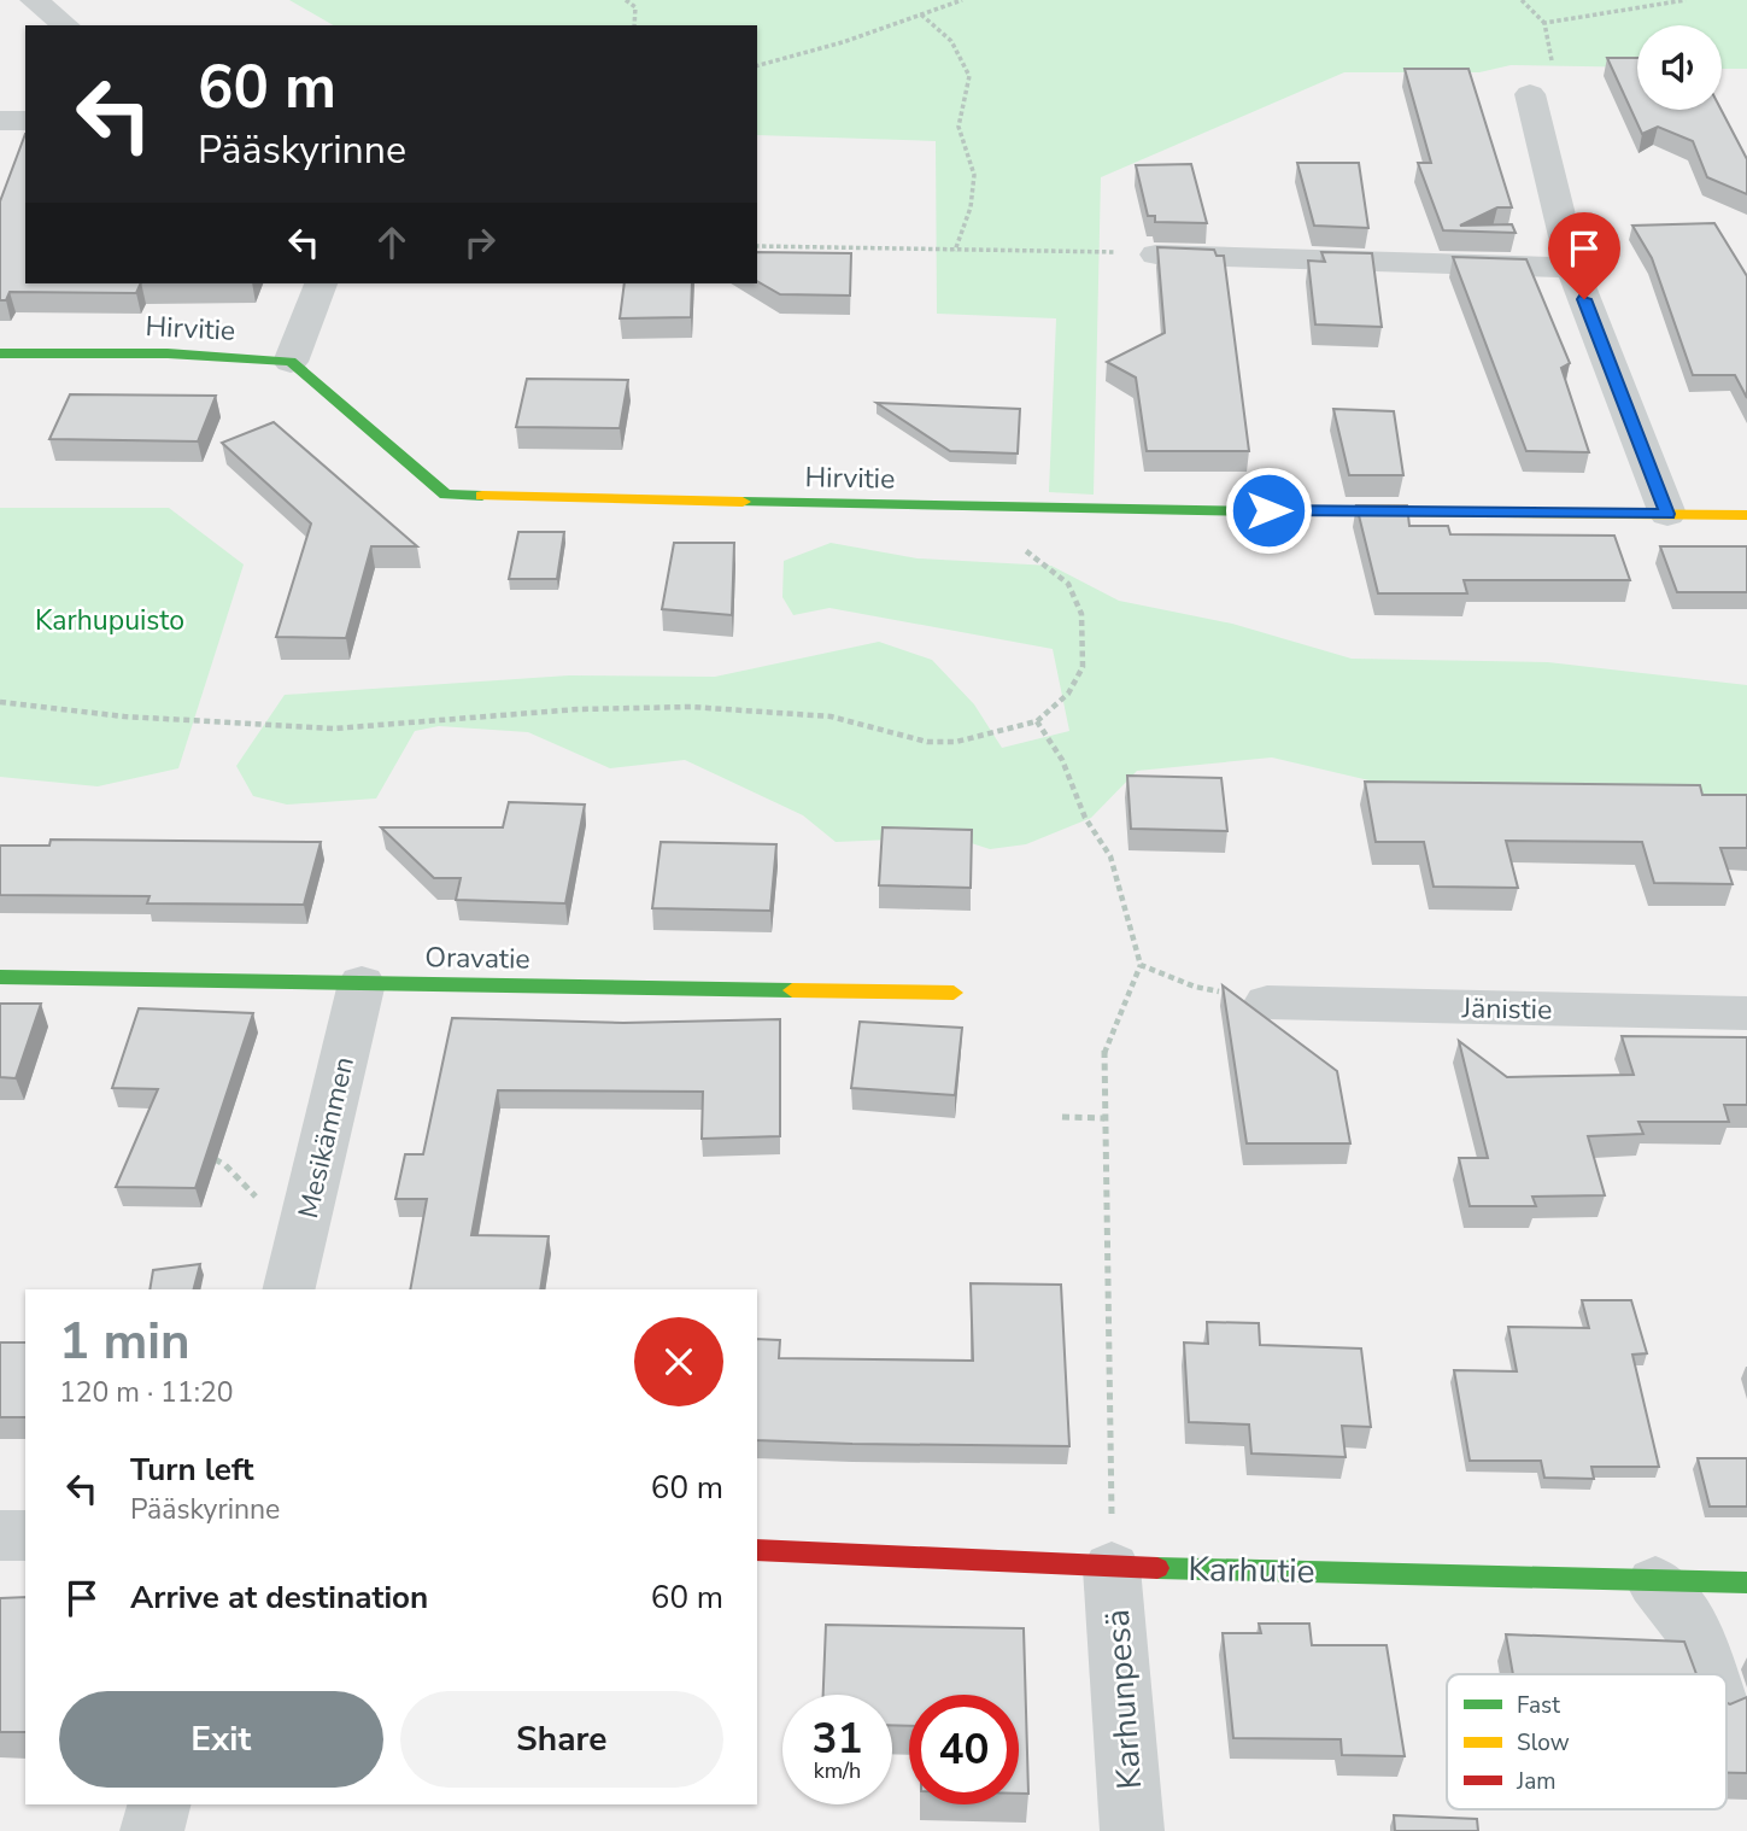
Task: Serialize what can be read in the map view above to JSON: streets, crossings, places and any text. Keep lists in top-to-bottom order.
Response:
{
  "streets": {
    "street": [
      "Hirvitie",
      "Oravatie",
      "Jänistie",
      "Mesikämmen",
      "Karhutie",
      "Karhunpesä"
    ]
  },
  "crossings": [
    ["Oravatie", "Mesikämmen"],
    ["Karhutie", "Karhunpesä"]
  ],
  "parks": ["Karhupuisto"],
  "legend": ["Fast", "Slow", "Jam"],
  "page": {
    "turn": ["60 m", "Pääskyrinne"],
    "heading": ["1 min", "120 m · 11:20"],
    "list": [
      {
        "name": "Turn left",
        "note": "Pääskyrinne",
        "value": "60 m"
      },
      {
        "name": "Arrive at destination",
        "value": "60 m"
      }
    ],
    "buttons": ["Exit", "Share"],
    "speed": "31 km/h",
    "limit": "40"
  }
}
